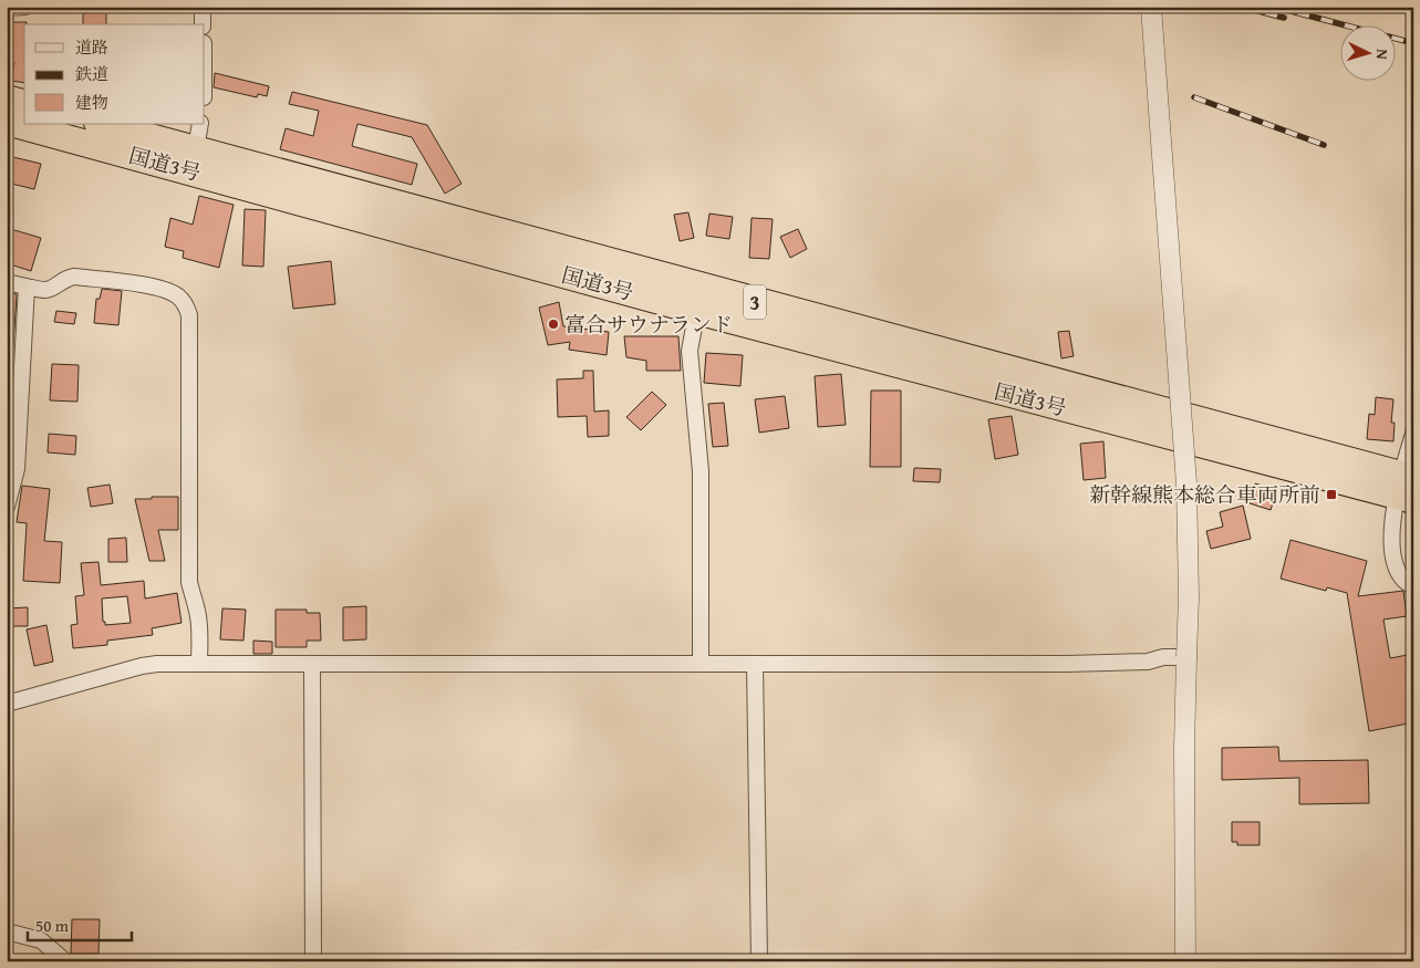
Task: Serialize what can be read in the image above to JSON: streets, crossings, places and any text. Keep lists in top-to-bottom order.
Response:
{
  "streets": {
    "highway": ["国道3号", "3"]
  },
  "places": {
    "other": ["富合サウナランド"],
    "transit": ["新幹線熊本総合車両所前"]
  },
  "legend": ["道路", "鉄道", "建物"],
  "scale_bar": "50 m",
  "north": "right"
}
